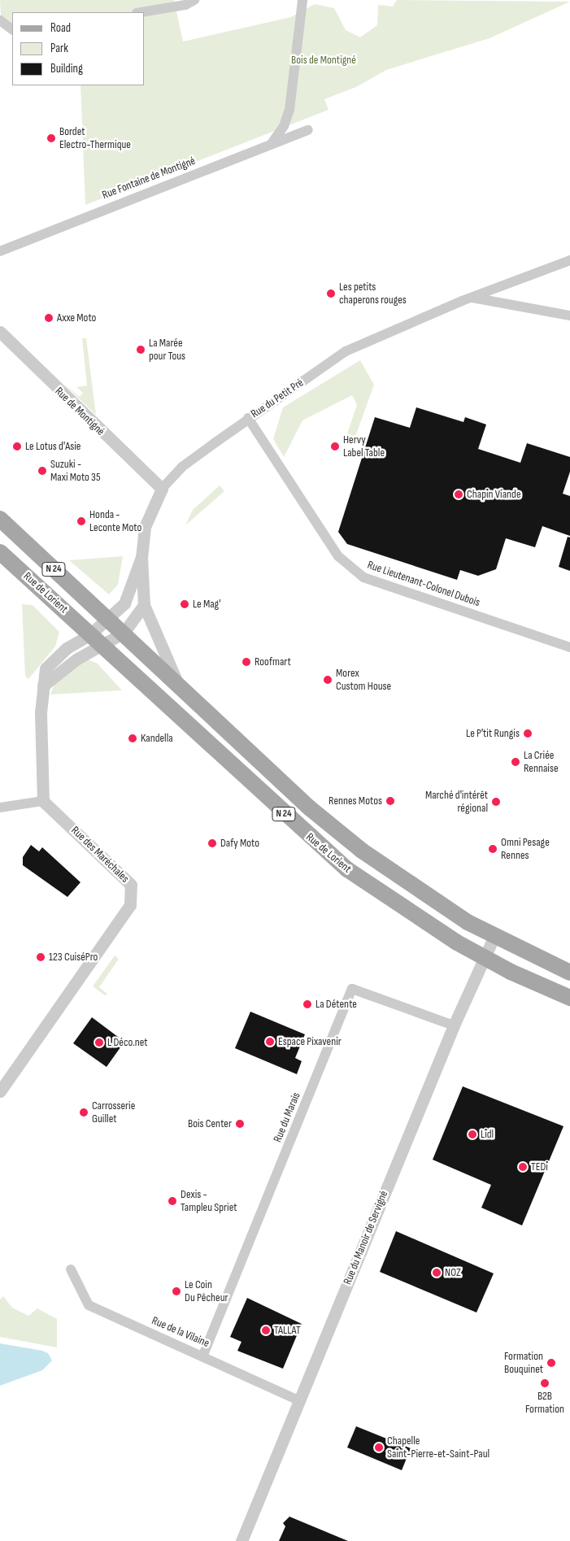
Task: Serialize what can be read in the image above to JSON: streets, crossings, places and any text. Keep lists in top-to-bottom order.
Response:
{
  "streets": {
    "main road": ["N 24", "Rue de Lorient"],
    "street": [
      "Rue Fontaine de Montigné",
      "Rue du Petit Pré",
      "Rue de Montigné",
      "Rue Lieutenant-Colonel Dubois",
      "Rue des Maréchales",
      "Rue du Marais",
      "Rue du Manoir de Servigné",
      "Rue de la Vilaine"
    ]
  },
  "crossings": [
    ["Rue du Petit Pré", "Rue de Montigné"],
    ["Rue du Petit Pré", "Rue Lieutenant-Colonel Dubois"],
    ["Rue du Petit Pré", "Rue de Lorient"],
    ["Rue de Lorient", "Rue du Manoir de Servigné"],
    ["Rue du Marais", "Rue du Manoir de Servigné"],
    ["Rue du Marais", "Rue de la Vilaine"],
    ["Rue du Manoir de Servigné", "Rue de la Vilaine"]
  ],
  "parks": ["Bois de Montigné"],
  "places": [
    "Bordet Electro-Thermique",
    "Les petits chaperons rouges",
    "Axxe Moto",
    "La Marée pour Tous",
    "Le Lotus d'Asie",
    "Hervy Label Table",
    "Suzuki - Maxi Moto 35",
    "Chapin Viande",
    "Honda - Leconte Moto",
    "Le Mag'",
    "Roofmart",
    "Morex Custom House",
    "Le P'tit Rungis",
    "Kandella",
    "La Criée Rennaise",
    "Rennes Motos",
    "Marché d'intérêt régional",
    "Dafy Moto",
    "Omni Pesage Rennes",
    "123 CuiséPro",
    "La Détente",
    "Espace Pixavenir",
    "L Déco.net",
    "Carrosserie Guillet",
    "Bois Center",
    "Lidl",
    "TEDi",
    "Dexis - Tampleu Spriet",
    "NOZ",
    "Le Coin Du Pêcheur",
    "TALLAT",
    "Formation Bouquinet",
    "B2B Formation",
    "Chapelle Saint-Pierre-et-Saint-Paul"
  ],
  "legend": ["Road", "Park", "Building"]
}
